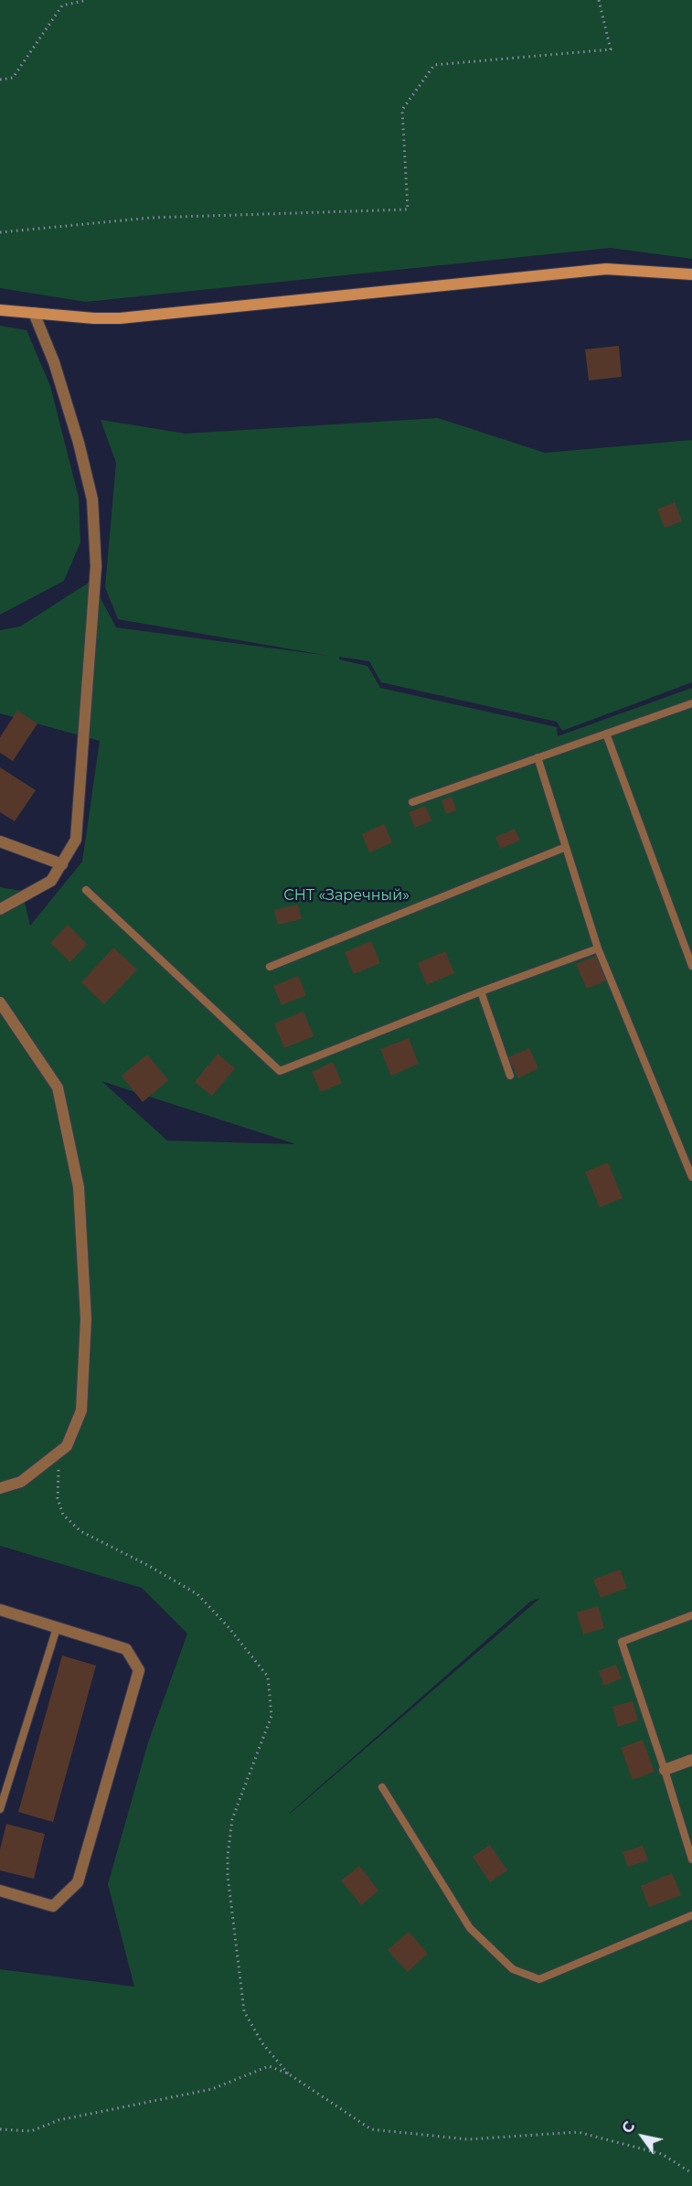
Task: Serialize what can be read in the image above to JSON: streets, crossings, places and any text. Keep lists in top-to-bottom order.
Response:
{
  "parks": ["СНТ «Заречный»"],
  "north": "top left"
}
